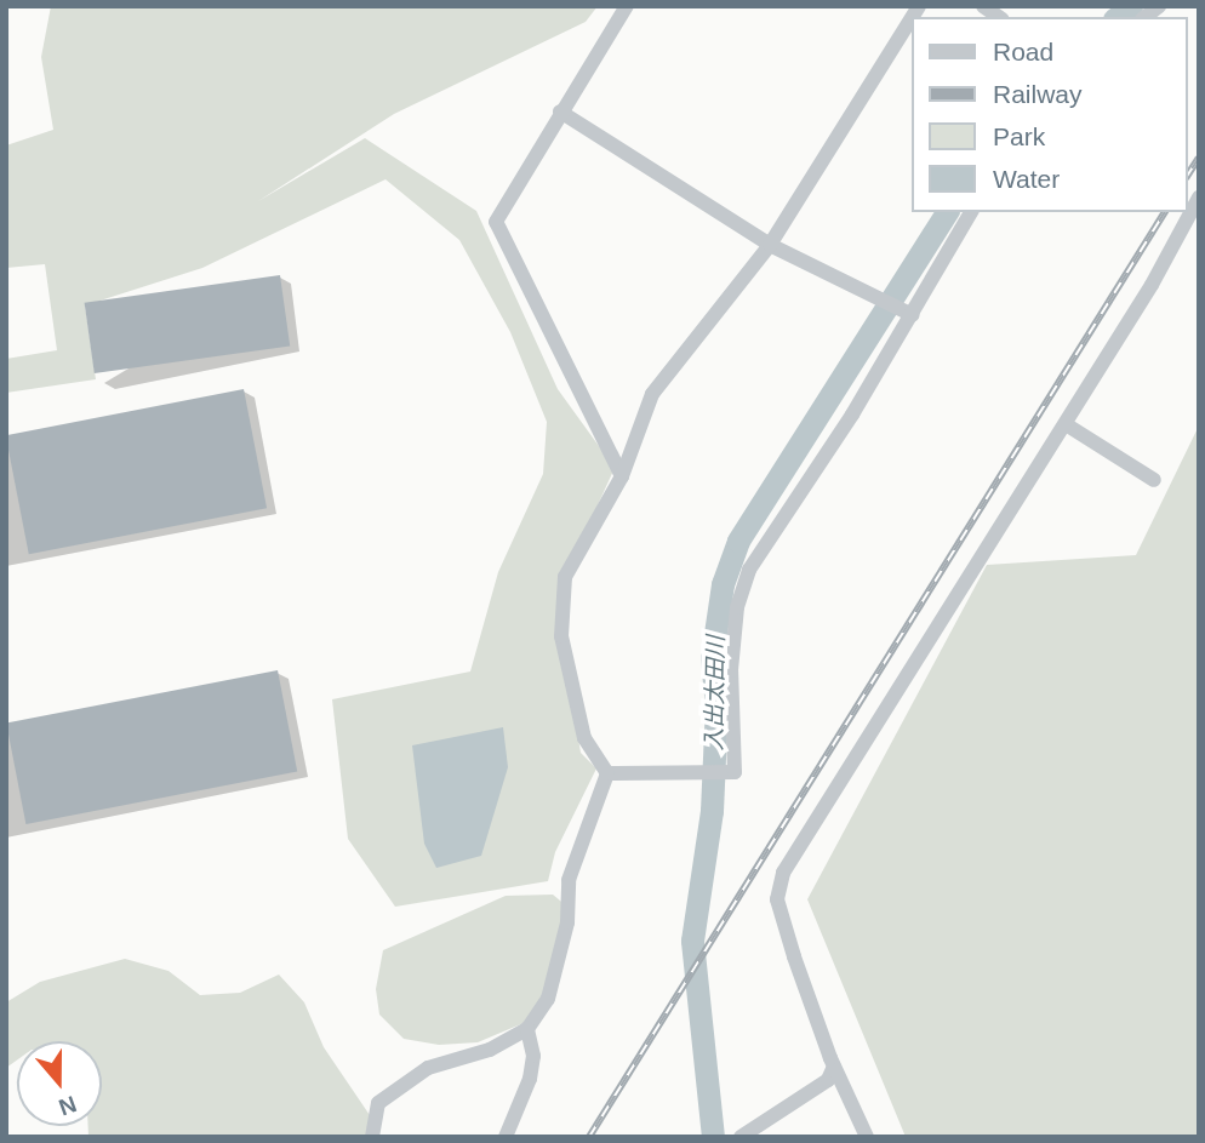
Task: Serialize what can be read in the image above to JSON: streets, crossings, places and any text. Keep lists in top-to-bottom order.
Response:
{
  "water": ["入出太田川"],
  "legend": [
    "Road",
    "Railway",
    "Park",
    "Water"
  ],
  "north": "bottom"
}
